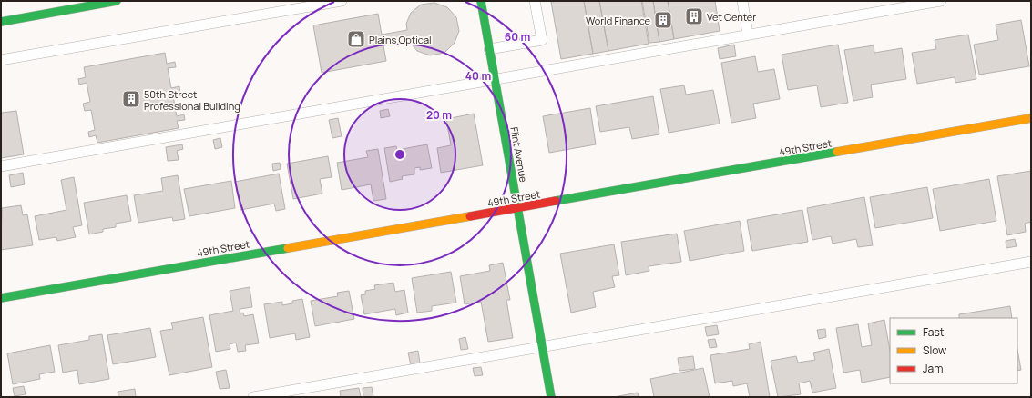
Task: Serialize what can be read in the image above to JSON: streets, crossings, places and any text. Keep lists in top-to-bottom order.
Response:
{
  "streets": {
    "street": ["49th Street", "Flint Avenue"]
  },
  "crossings": [
    ["49th Street", "Flint Avenue"]
  ],
  "places": {
    "building": ["Vet Center", "World Finance", "50th Street Professional Building"],
    "shop": ["Plains Optical"]
  },
  "legend": ["Fast", "Slow", "Jam"],
  "rings": ["60 m", "40 m", "20 m"]
}
